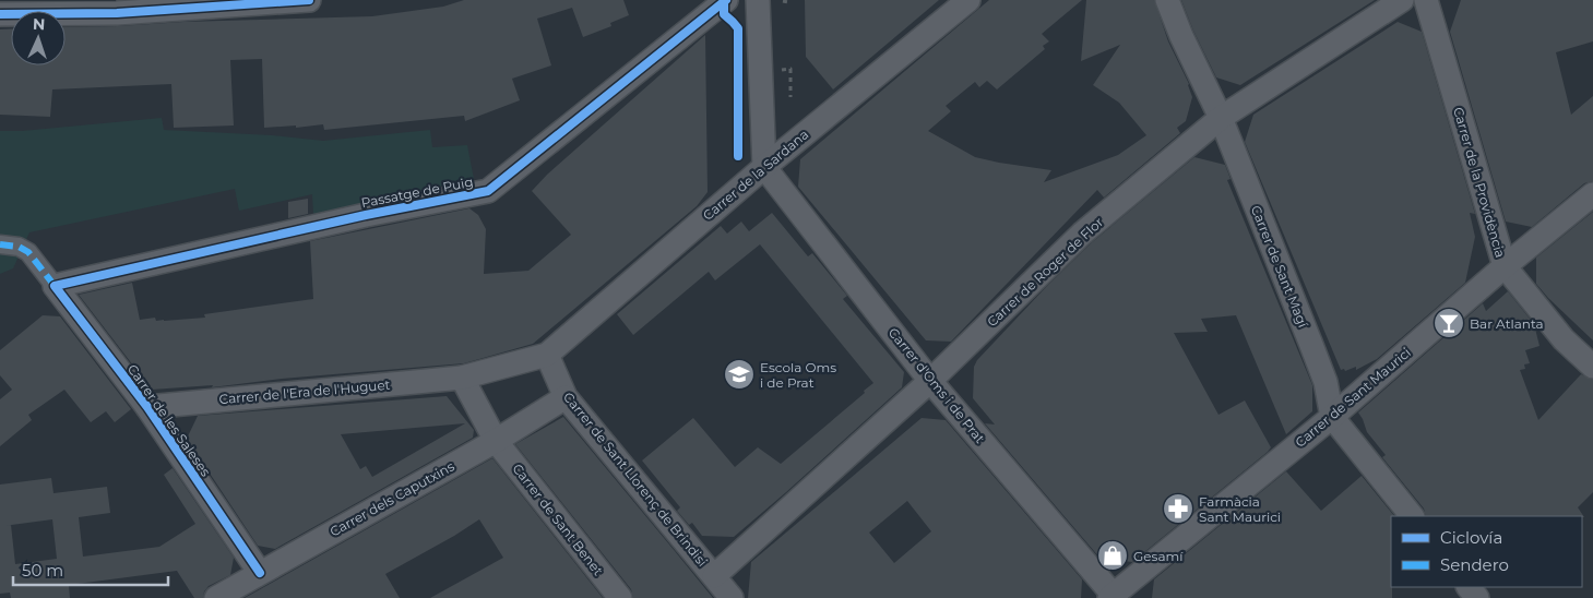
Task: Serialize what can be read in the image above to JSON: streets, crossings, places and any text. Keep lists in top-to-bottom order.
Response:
{
  "streets": {
    "street": [
      "Carrer de la Sardana",
      "Carrer de la Providència",
      "Passatge de Puig",
      "Carrer de Sant Magí",
      "Carrer de Roger de Flor",
      "Carrer d'Oms i de Prat",
      "Carrer de l'Era de l'Huguet",
      "Carrer de Sant Maurici",
      "Carrer de les Saleses",
      "Carrer de Sant Llorenç de Brindisi",
      "Carrer dels Caputxins",
      "Carrer de Sant Benet"
    ]
  },
  "crossings": [
    ["Carrer de la Sardana", "Carrer d'Oms i de Prat"],
    ["Carrer de la Sardana", "Carrer de l'Era de l'Huguet"],
    ["Carrer de la Sardana", "Carrer de Sant Llorenç de Brindisi"],
    ["Carrer de la Providència", "Carrer de Sant Maurici"],
    ["Passatge de Puig", "Carrer de les Saleses"],
    ["Carrer de Sant Magí", "Carrer de Roger de Flor"],
    ["Carrer de Sant Magí", "Carrer de Sant Maurici"],
    ["Carrer de Roger de Flor", "Carrer d'Oms i de Prat"],
    ["Carrer de Roger de Flor", "Carrer de Sant Llorenç de Brindisi"],
    ["Carrer d'Oms i de Prat", "Carrer de Sant Maurici"],
    ["Carrer de l'Era de l'Huguet", "Carrer de les Saleses"],
    ["Carrer de l'Era de l'Huguet", "Carrer de Sant Llorenç de Brindisi"],
    ["Carrer de les Saleses", "Carrer dels Caputxins"],
    ["Carrer de Sant Llorenç de Brindisi", "Carrer dels Caputxins"],
    ["Carrer dels Caputxins", "Carrer de Sant Benet"]
  ],
  "places": {
    "bar": ["Bar Atlanta"],
    "school or university": ["Escola Oms i de Prat"],
    "pharmacy": ["Farmàcia Sant Maurici"],
    "shop": ["Gesamí"]
  },
  "legend": ["Ciclovía", "Sendero"],
  "scale_bar": "50 m",
  "north": "top"
}
